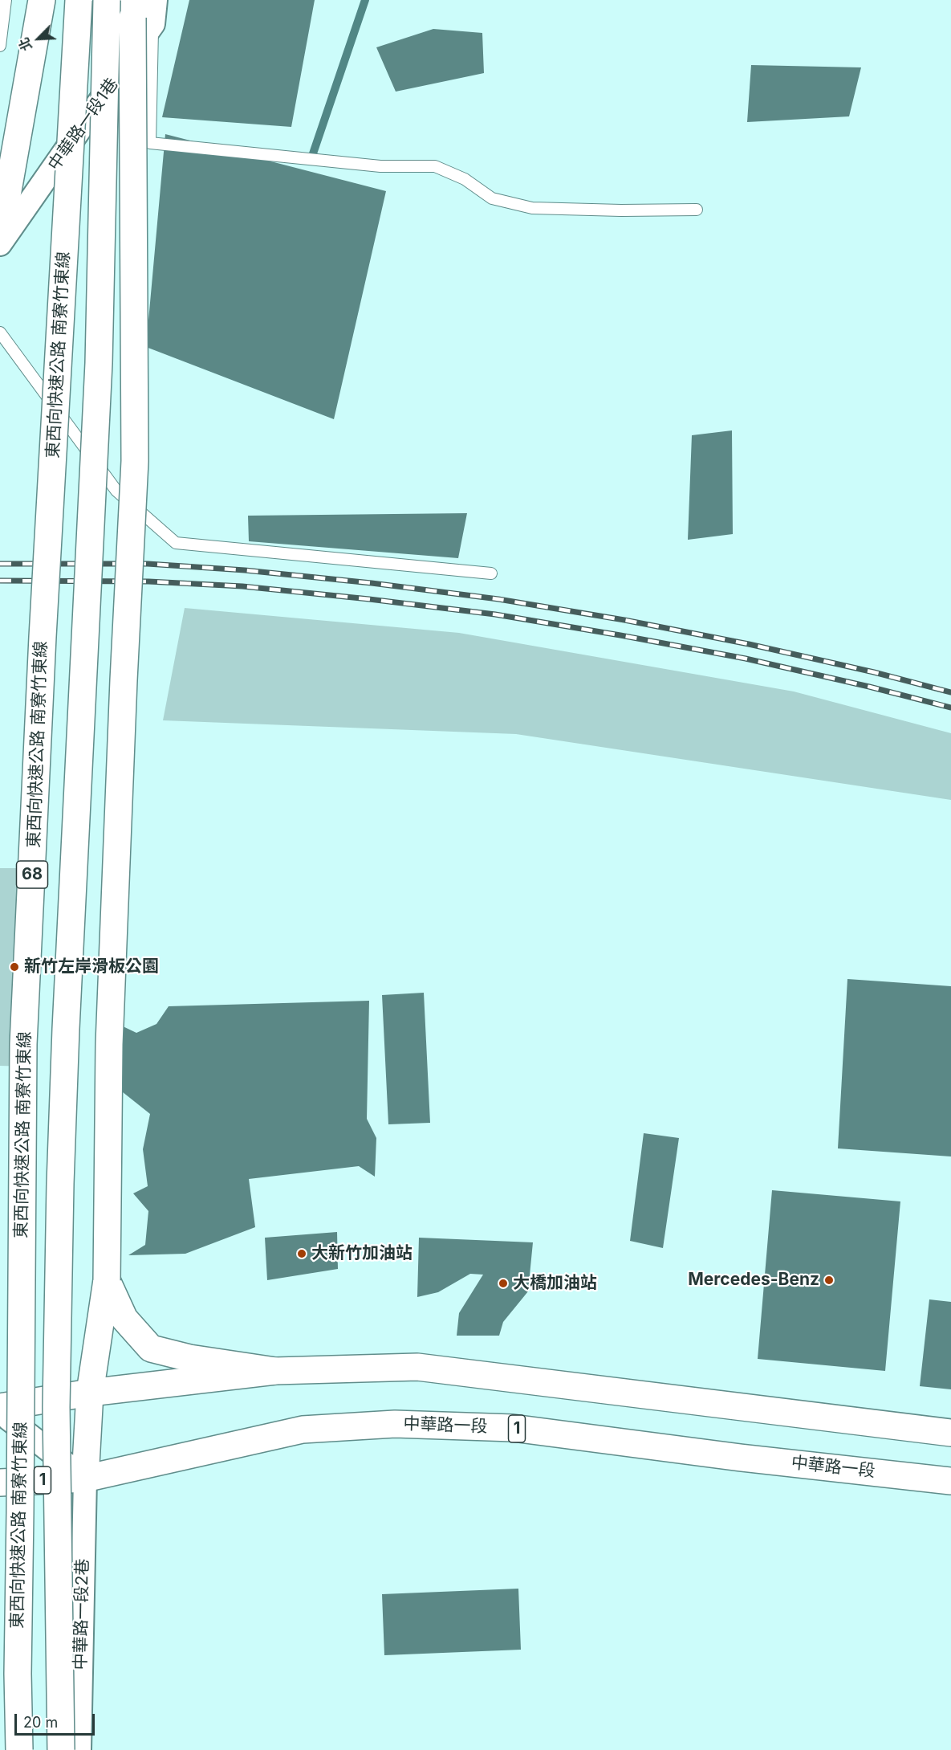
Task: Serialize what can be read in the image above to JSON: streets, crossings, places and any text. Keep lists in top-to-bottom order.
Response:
{
  "streets": {
    "main road": [
      "東西向快速公路 南寮竹東線",
      "68",
      "中華路一段",
      "1"
    ],
    "street": ["中華路一段1巷", "中華路一段2巷"]
  },
  "crossings": [
    ["中華路一段", "中華路一段2巷"]
  ],
  "places": [
    "新竹左岸滑板公園",
    "大新竹加油站",
    "Mercedes-Benz",
    "大橋加油站"
  ],
  "scale_bar": "20 m",
  "north": "bottom left"
}
